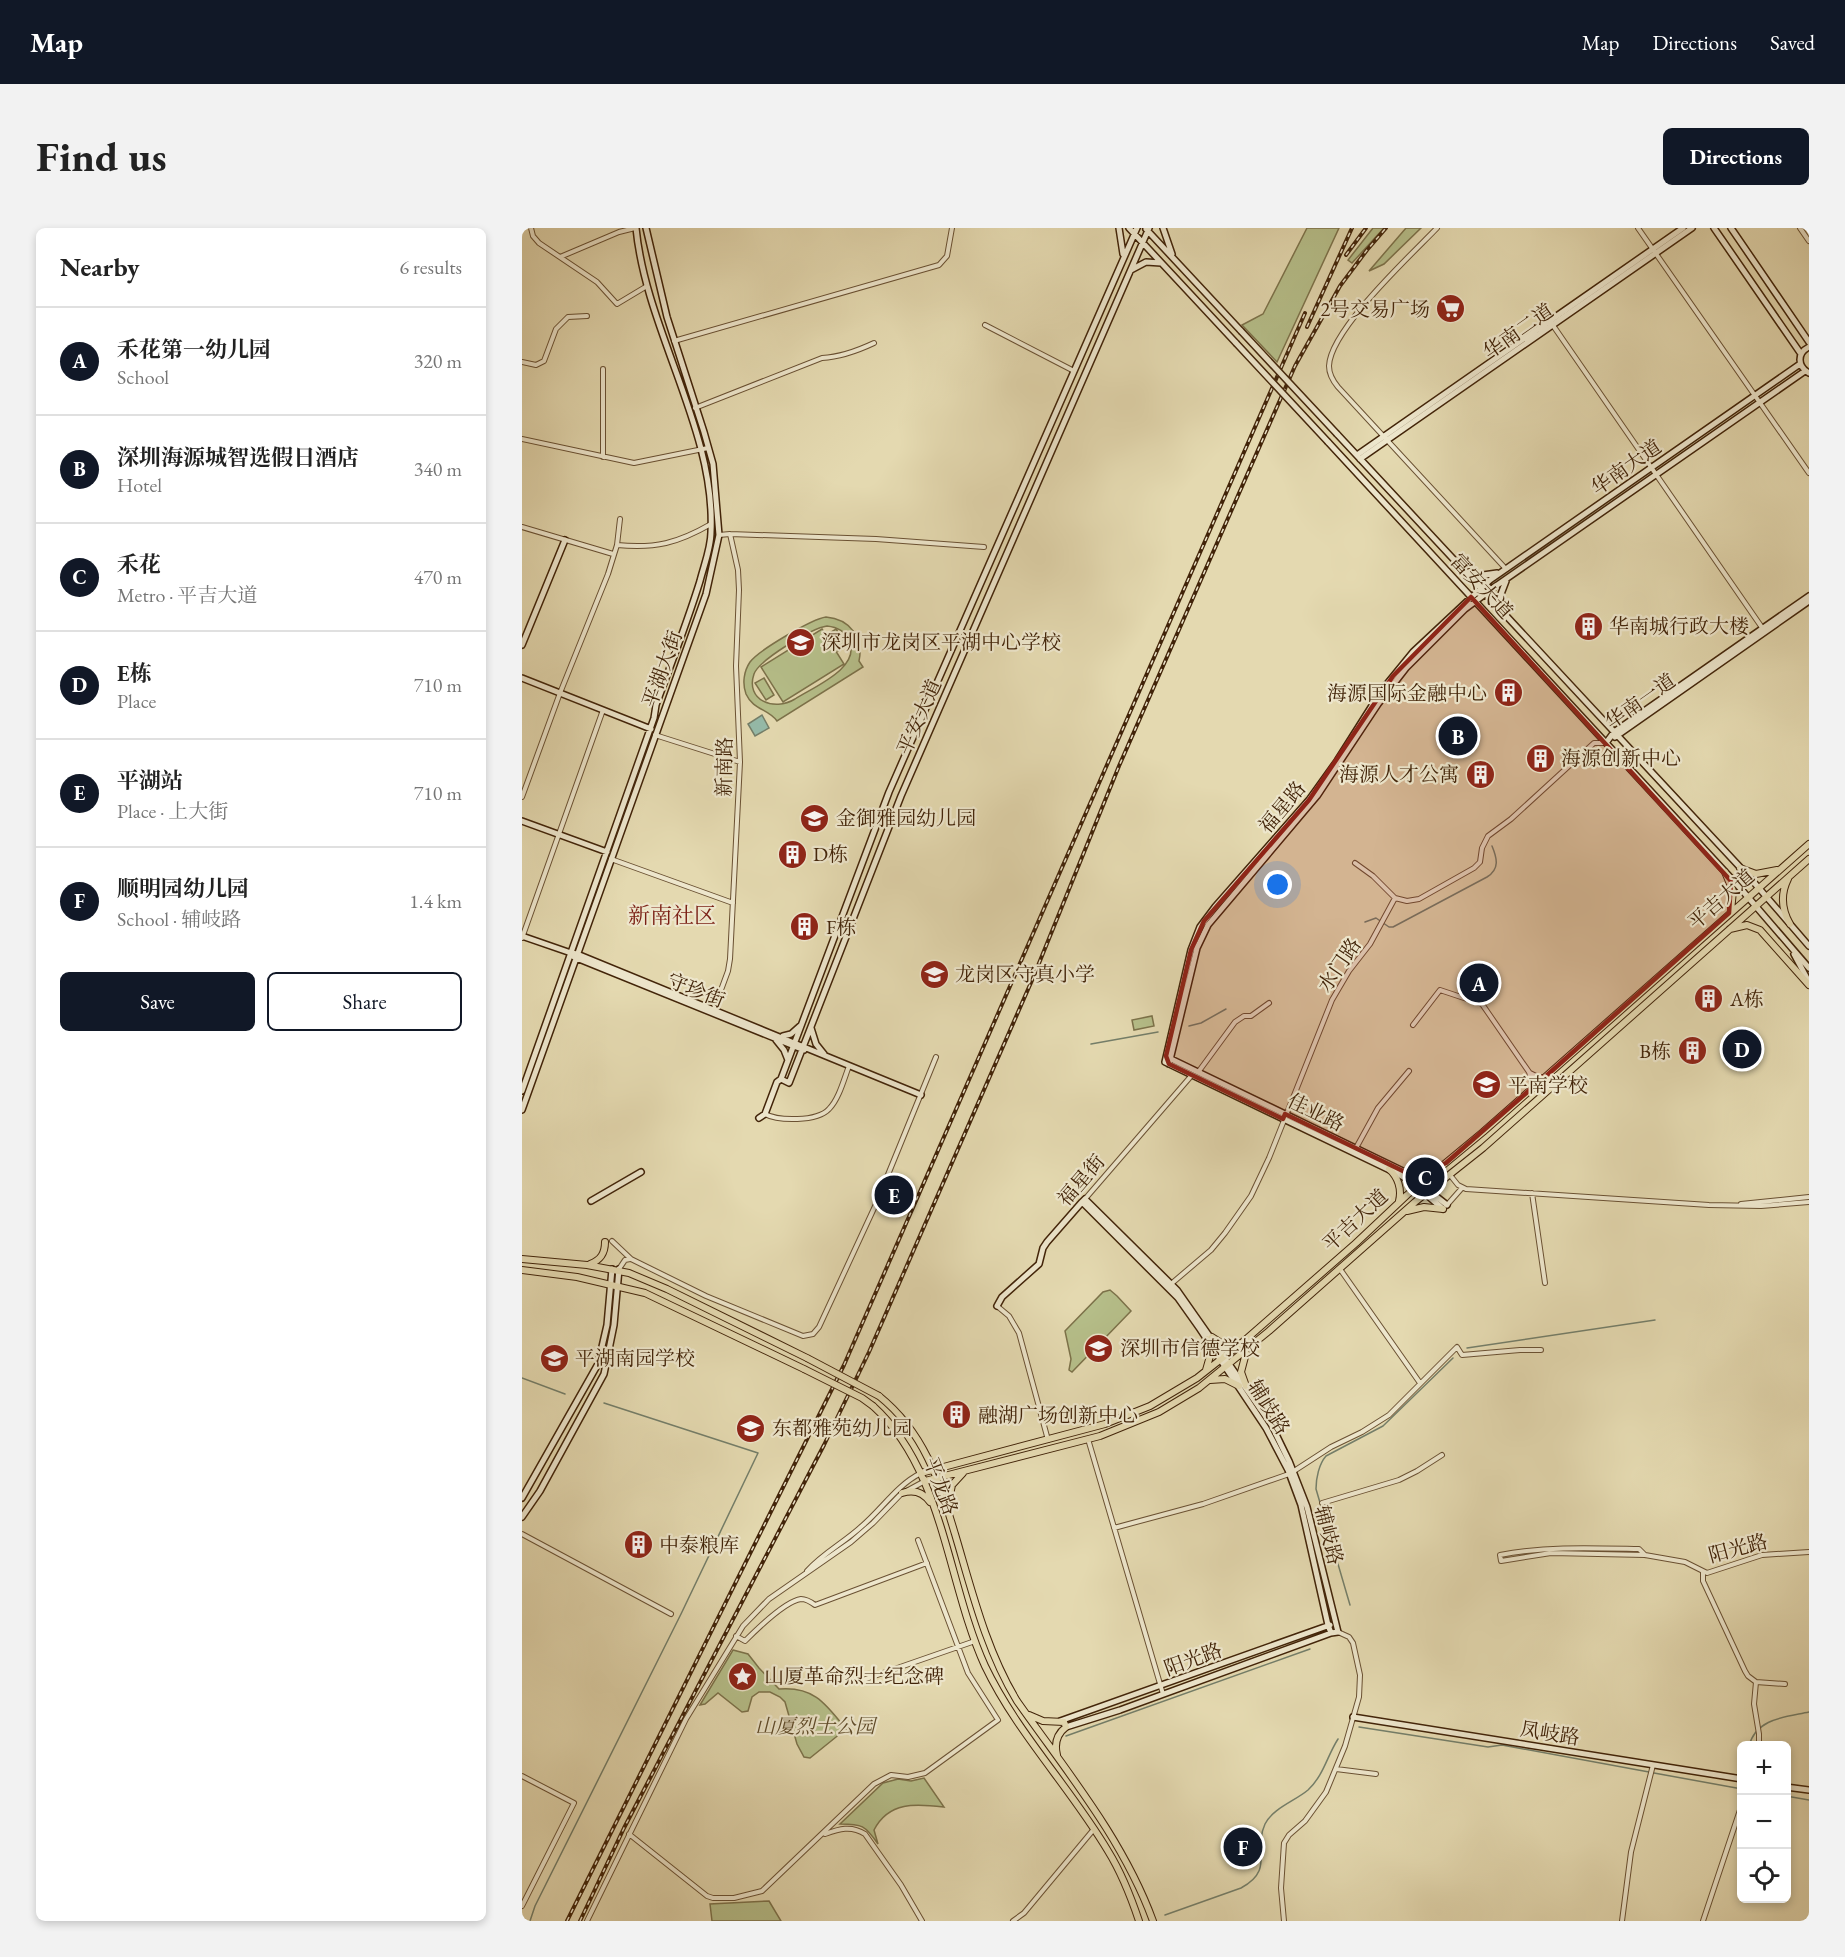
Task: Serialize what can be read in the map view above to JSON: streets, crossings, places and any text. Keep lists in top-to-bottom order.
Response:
{
  "streets": {
    "main road": ["平吉大道", "平龙路"],
    "street": [
      "华南二道",
      "华南大道",
      "富安大道",
      "平湖大街",
      "华南一道",
      "平安大道",
      "新南路",
      "福星路",
      "水门路",
      "守珍街",
      "佳业路",
      "福星街",
      "辅歧路",
      "阳光路",
      "凤岐路"
    ]
  },
  "crossings": [
    ["华南二道", "富安大道"],
    ["华南大道", "富安大道"],
    ["华南大道", "福星路"],
    ["富安大道", "华南一道"],
    ["富安大道", "平安大道"],
    ["富安大道", "福星路"],
    ["富安大道", "平吉大道"],
    ["平湖大街", "守珍街"],
    ["平安大道", "守珍街"],
    ["新南路", "守珍街"],
    ["福星路", "佳业路"],
    ["平吉大道", "佳业路"],
    ["平吉大道", "辅歧路"],
    ["平吉大道", "平龙路"],
    ["水门路", "佳业路"],
    ["佳业路", "福星街"],
    ["辅歧路", "阳光路"]
  ],
  "districts": ["新南社区"],
  "parks": ["山厦烈士公园"],
  "places": {
    "supermarket": ["2号交易广场"],
    "building": [
      "华南城行政大楼",
      "海源国际金融中心",
      "海源创新中心",
      "海源人才公寓",
      "D栋",
      "F栋",
      "A栋",
      "B栋",
      "融湖广场创新中心",
      "中泰粮库"
    ],
    "school or university": [
      "深圳市龙岗区平湖中心学校",
      "金御雅园幼儿园",
      "龙岗区守真小学",
      "平南学校",
      "深圳市信德学校",
      "平湖南园学校",
      "东都雅苑幼儿园"
    ],
    "place": ["山厦革命烈士纪念碑"]
  },
  "page": {
    "header": "Map",
    "nav": ["Map", "Directions", "Saved"],
    "buttons": [
      "Directions",
      ["Save", "Share"]
    ],
    "title": "Find us",
    "heading": ["Nearby", "6 results"],
    "list": [
      {
        "mark": "A",
        "name": "禾花第一幼儿园",
        "note": "School",
        "value": "320 m"
      },
      {
        "mark": "B",
        "name": "深圳海源城智选假日酒店",
        "note": "Hotel",
        "value": "340 m"
      },
      {
        "mark": "C",
        "name": "禾花",
        "note": "Metro · 平吉大道",
        "value": "470 m"
      },
      {
        "mark": "D",
        "name": "E栋",
        "note": "Place",
        "value": "710 m"
      },
      {
        "mark": "E",
        "name": "平湖站",
        "note": "Place · 上大街",
        "value": "710 m"
      },
      {
        "mark": "F",
        "name": "顺明园幼儿园",
        "note": "School · 辅岐路",
        "value": "1.4 km"
      }
    ],
    "pins": [
      "B",
      "A",
      "D",
      "C",
      "E",
      "F"
    ],
    "map_buttons": ["+", "−"]
  }
}
